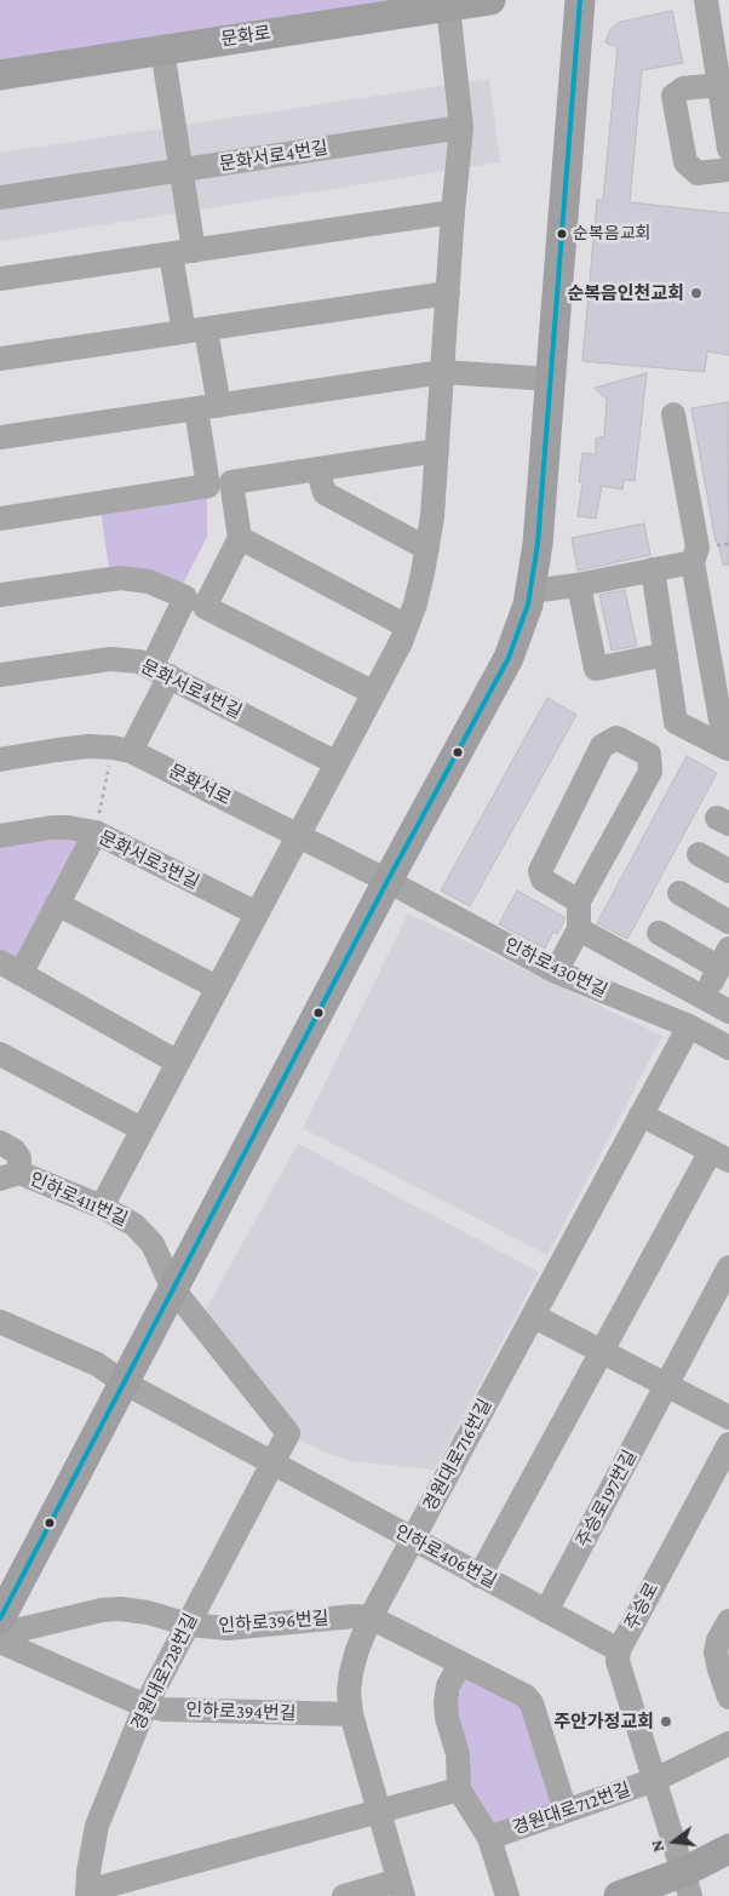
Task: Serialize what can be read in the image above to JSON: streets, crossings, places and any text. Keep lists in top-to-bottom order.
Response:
{
  "streets": {
    "main road": ["문화로"],
    "street": [
      "문화서로4번길",
      "문화서로",
      "문화서로3번길",
      "인하로430번길",
      "인하로411번길",
      "경원대로716번길",
      "주승로197번길",
      "인하로406번길",
      "주승로",
      "인하로396번길",
      "경원대로728번길",
      "인하로394번길",
      "경원대로712번길"
    ]
  },
  "crossings": [
    ["문화서로", "인하로430번길"],
    ["인하로430번길", "경원대로716번길"],
    ["경원대로716번길", "인하로406번길"],
    ["경원대로716번길", "인하로396번길"],
    ["경원대로716번길", "경원대로728번길"],
    ["경원대로716번길", "인하로394번길"],
    ["주승로197번길", "인하로406번길"],
    ["인하로406번길", "주승로"],
    ["인하로406번길", "경원대로728번길"],
    ["주승로", "경원대로712번길"],
    ["인하로396번길", "경원대로728번길"],
    ["경원대로728번길", "인하로394번길"]
  ],
  "places": ["순복음교회", "순복음인천교회", "주안가정교회"],
  "north": "left"
}
